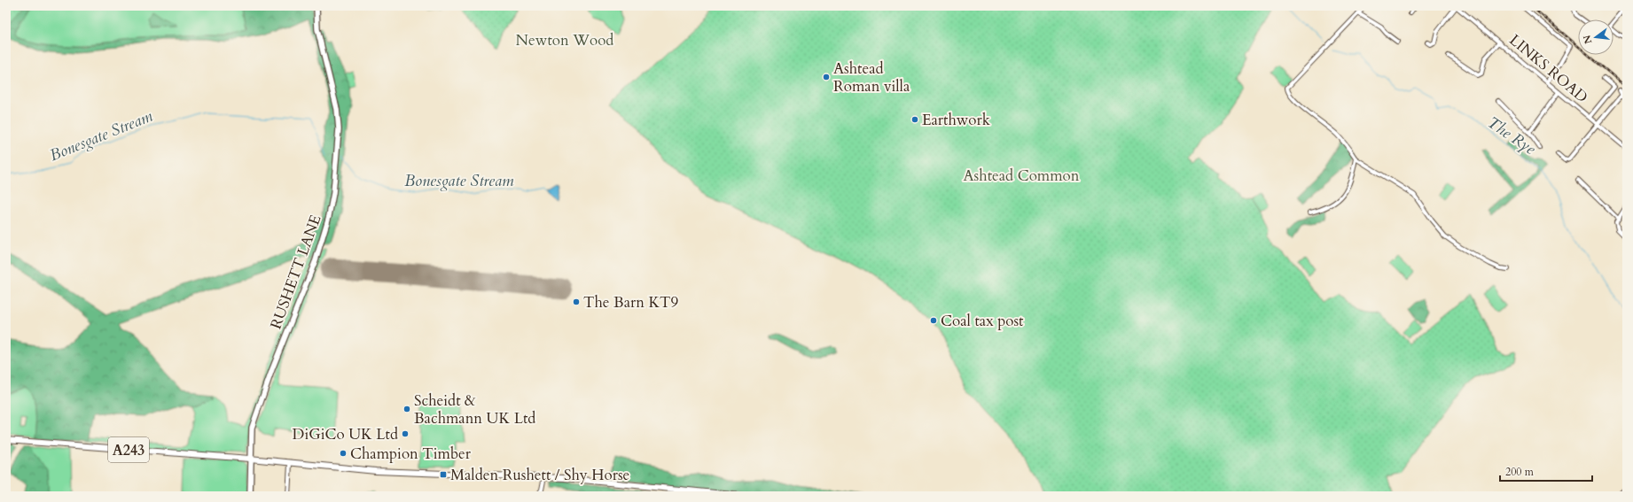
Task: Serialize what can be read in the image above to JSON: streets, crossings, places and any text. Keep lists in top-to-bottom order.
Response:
{
  "streets": {
    "highway": ["A243"],
    "main road": ["RUSHETT LANE"],
    "street": ["LINKS ROAD"]
  },
  "crossings": [
    ["RUSHETT LANE", "A243"]
  ],
  "water": ["Bonesgate Stream", "The Rye"],
  "parks": ["Newton Wood", "Ashtead Common"],
  "places": {
    "other": [
      "Ashtead Roman villa",
      "Earthwork",
      "The Barn KT9",
      "Coal tax post",
      "Scheidt & Bachmann UK Ltd",
      "DiGiCo UK Ltd",
      "Champion Timber"
    ],
    "transit": ["Malden Rushett / Shy Horse"]
  },
  "scale_bar": "200 m",
  "north": "left"
}
